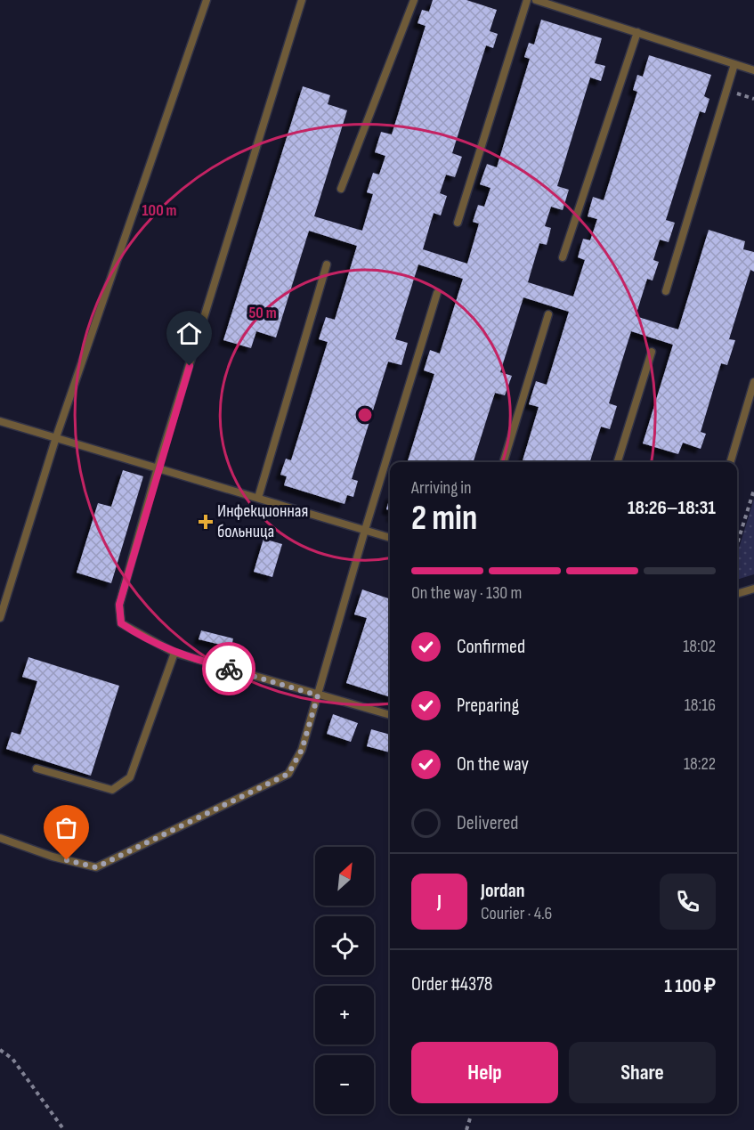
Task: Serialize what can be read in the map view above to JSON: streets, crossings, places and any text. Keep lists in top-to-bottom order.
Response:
{
  "places": {
    "health": ["Инфекционная больница"]
  },
  "north": "top right",
  "page": {
    "heading": ["2 min", "Arriving in", "18:26–18:31"],
    "panel": [
      "Jordan",
      "Courier · 4.6",
      "Order #4378",
      "1 100 ₽"
    ],
    "bar": "On the way · 130 m",
    "list": [
      ["Confirmed", "18:02"],
      ["Preparing", "18:16"],
      ["On the way", "18:22"],
      "Delivered"
    ],
    "map_buttons": ["+", "−"],
    "round": "J",
    "buttons": ["Help", "Share"]
  },
  "rings": ["100 m", "50 m"]
}
